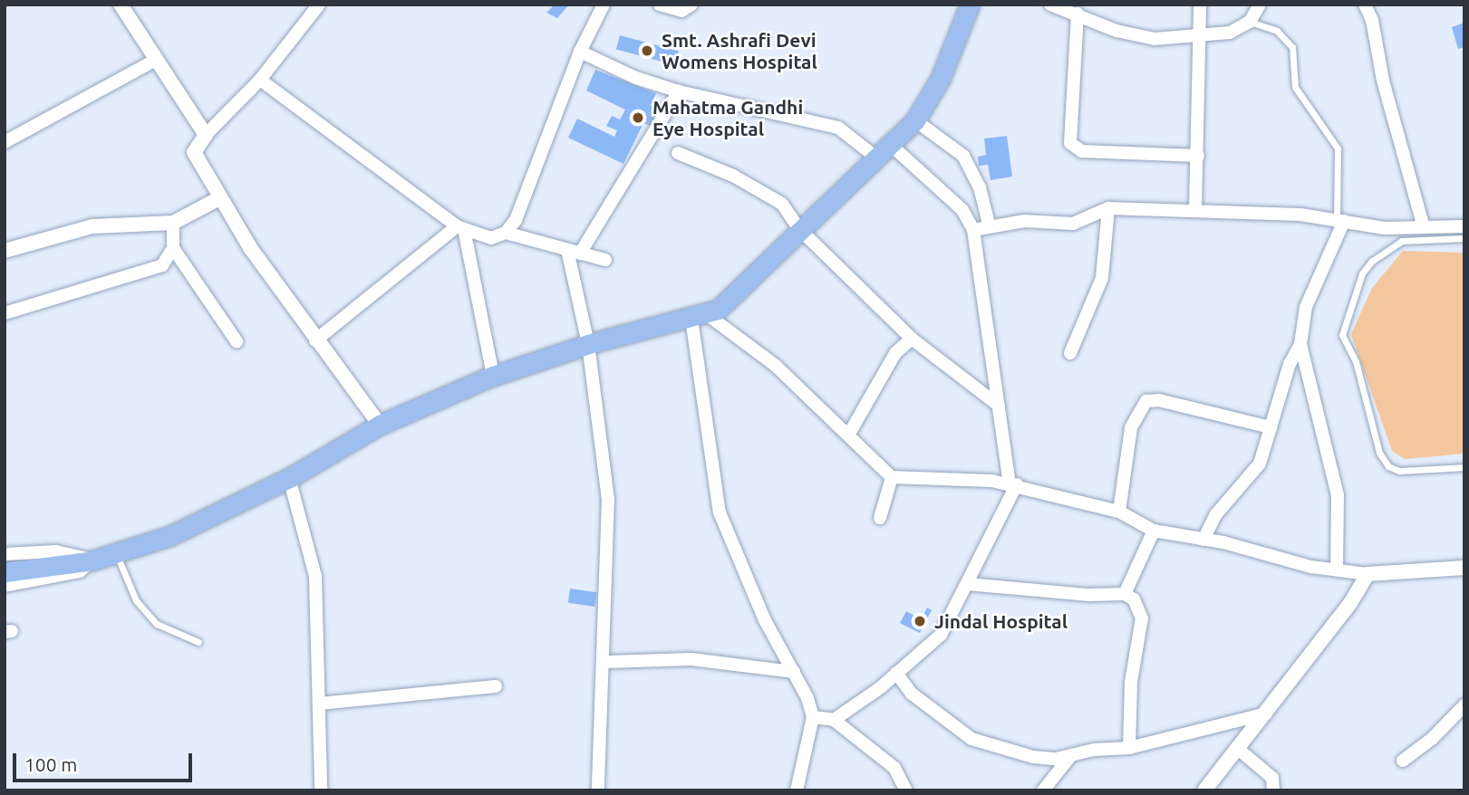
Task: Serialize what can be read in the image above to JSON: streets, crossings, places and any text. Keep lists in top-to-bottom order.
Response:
{
  "places": ["Smt. Ashrafi Devi Womens Hospital", "Mahatma Gandhi Eye Hospital", "Jindal Hospital"],
  "scale_bar": "100 m"
}
